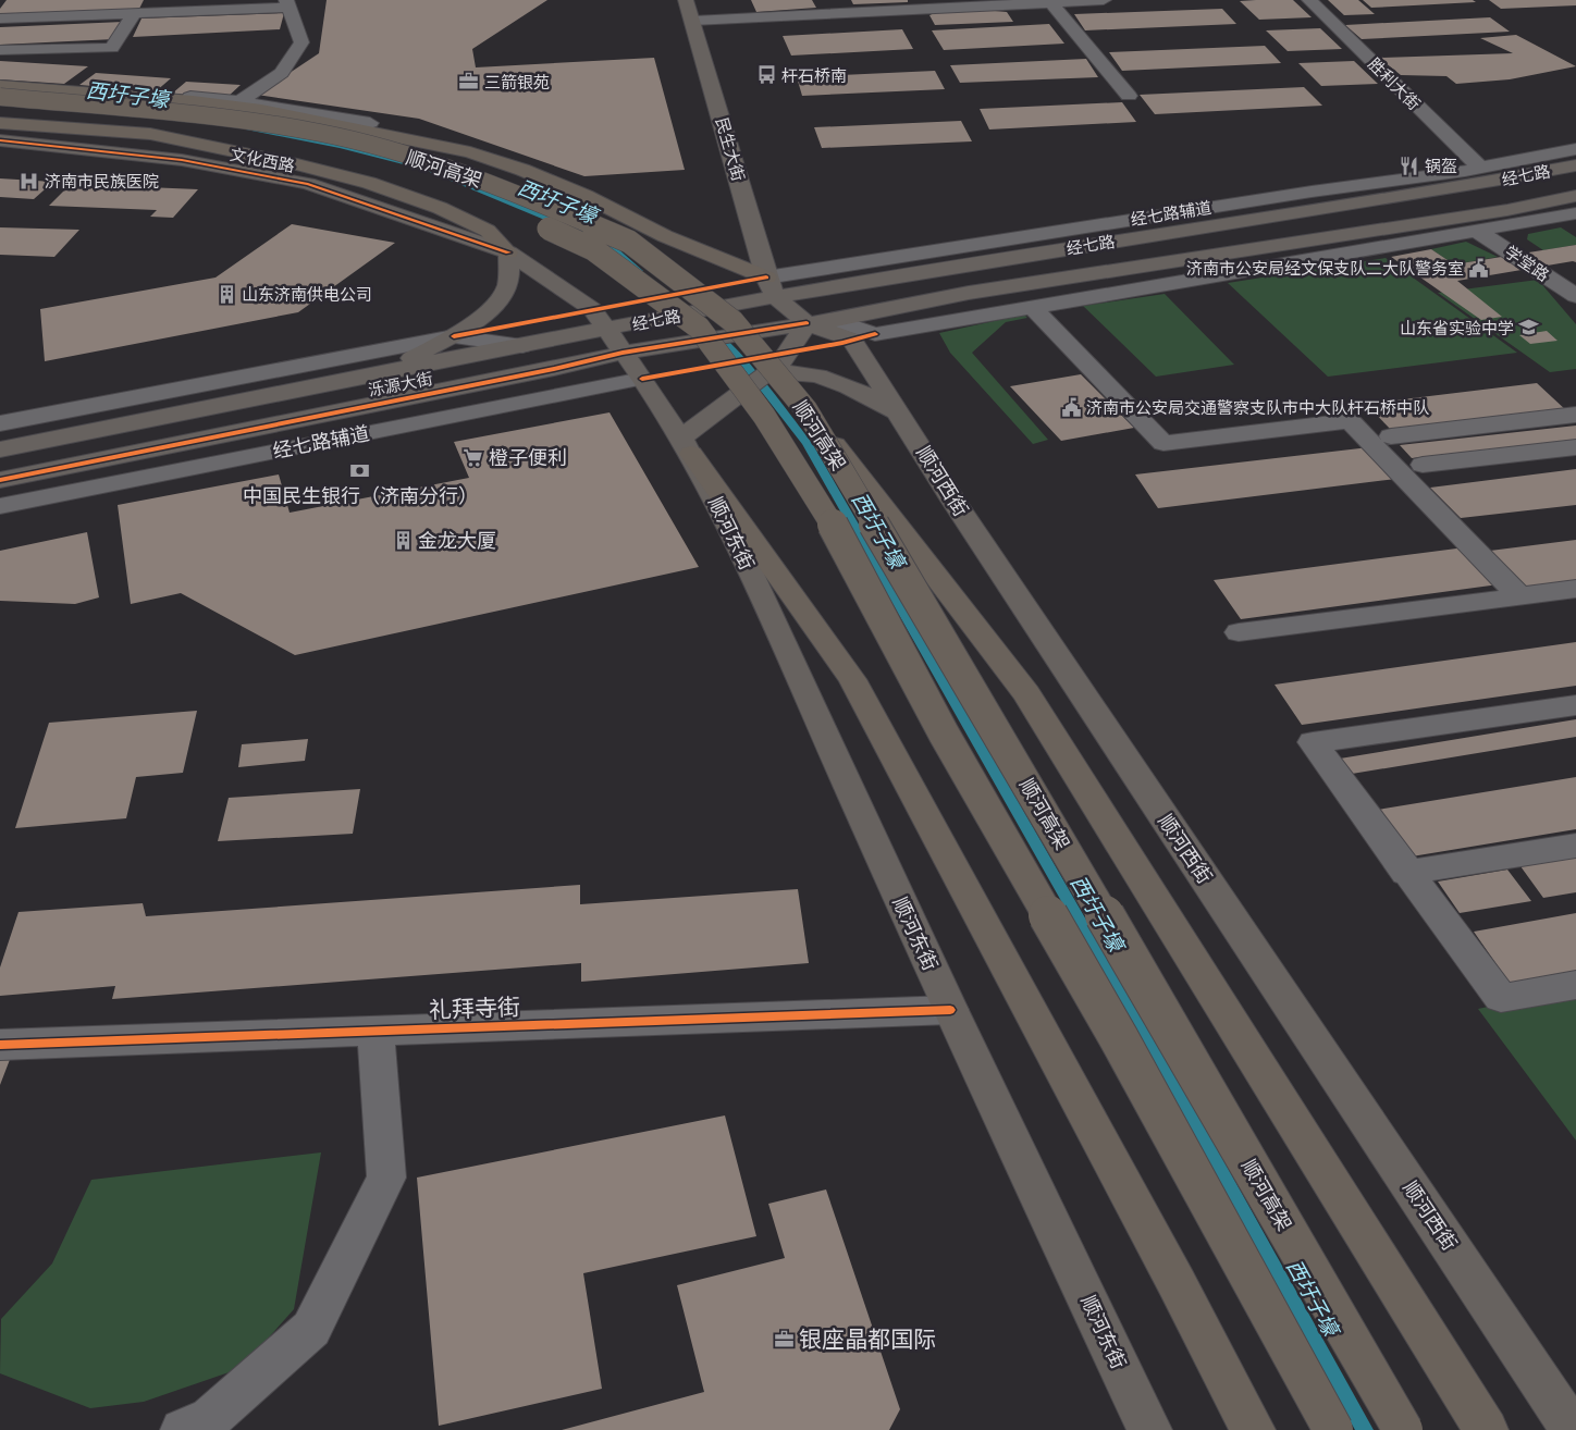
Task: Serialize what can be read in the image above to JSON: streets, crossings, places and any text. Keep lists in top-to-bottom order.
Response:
{
  "streets": {
    "highway": ["顺河高架"],
    "main road": [
      "民生大街",
      "文化西路",
      "经七路",
      "泺源大街",
      "顺河西街",
      "顺河东街"
    ],
    "street": [
      "胜利大街",
      "经七路辅道",
      "学堂路",
      "礼拜寺街"
    ]
  },
  "crossings": [
    ["胜利大街", "经七路辅道"],
    ["民生大街", "经七路"],
    ["民生大街", "经七路辅道"],
    ["民生大街", "顺河西街"],
    ["文化西路", "顺河东街"],
    ["经七路", "经七路辅道"],
    ["经七路", "泺源大街"],
    ["经七路", "顺河西街"],
    ["经七路", "顺河东街"],
    ["经七路辅道", "顺河西街"],
    ["经七路辅道", "顺河东街"],
    ["泺源大街", "顺河西街"],
    ["泺源大街", "顺河东街"],
    ["顺河东街", "礼拜寺街"]
  ],
  "water": ["西圩子壕"],
  "places": {
    "bus stop": ["杆石桥南"],
    "office": ["三箭银苑", "银座晶都国际"],
    "restaurant": ["锅盔"],
    "hospital": ["济南市民族医院"],
    "public building": ["济南市公安局经文保支队二大队警务室", "济南市公安局交通警察支队市中大队杆石桥中队"],
    "building": ["山东济南供电公司", "金龙大厦"],
    "school or university": ["山东省实验中学"],
    "supermarket": ["橙子便利"],
    "bank": ["中国民生银行（济南分行）"]
  }
}
